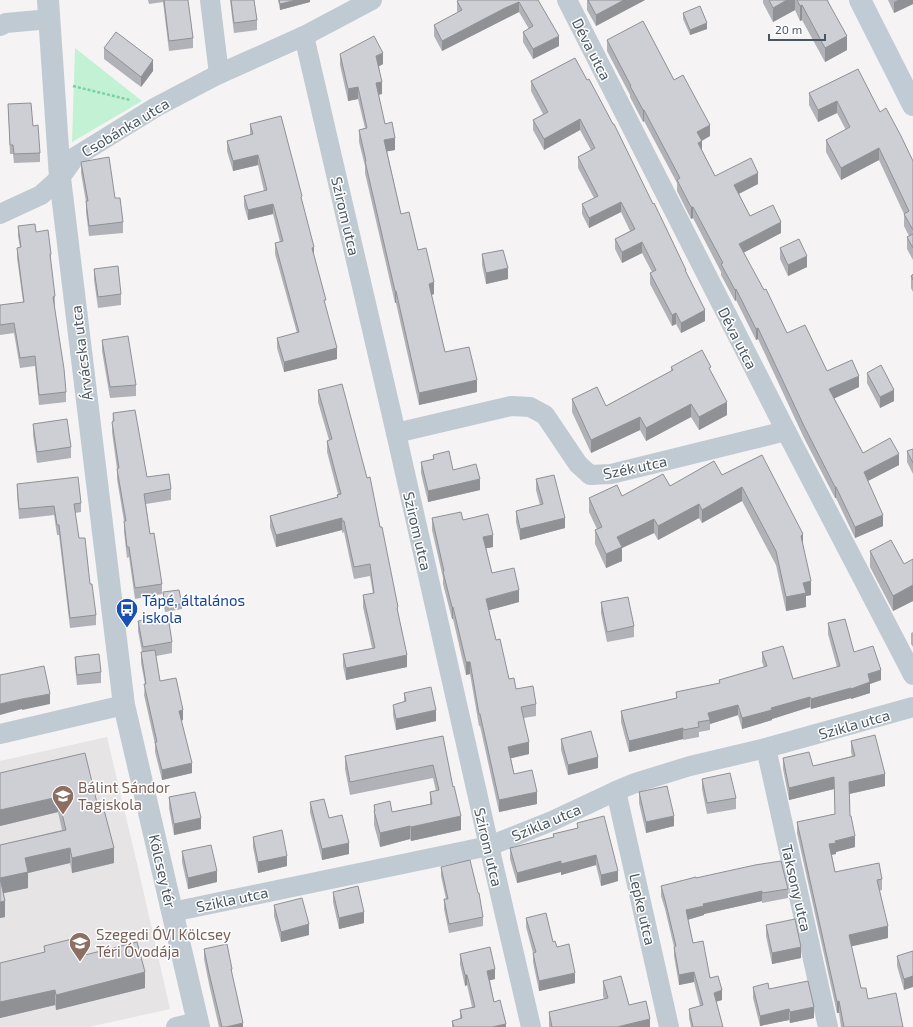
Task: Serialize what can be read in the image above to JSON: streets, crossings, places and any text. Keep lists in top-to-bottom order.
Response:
{
  "streets": {
    "street": [
      "Déva utca",
      "Csobánka utca",
      "Szirom utca",
      "Árvácska utca",
      "Szék utca",
      "Szikla utca",
      "Kölcsey tér",
      "Taksony utca",
      "Lepke utca"
    ]
  },
  "crossings": [
    ["Déva utca", "Szék utca"],
    ["Csobánka utca", "Szirom utca"],
    ["Csobánka utca", "Árvácska utca"],
    ["Szirom utca", "Szék utca"],
    ["Szirom utca", "Szikla utca"],
    ["Árvácska utca", "Kölcsey tér"],
    ["Szikla utca", "Kölcsey tér"],
    ["Szikla utca", "Taksony utca"],
    ["Szikla utca", "Lepke utca"]
  ],
  "places": {
    "bus stop": ["Tápé, általános iskola"],
    "school or university": ["Bálint Sándor Tagiskola", "Szegedi ÓVI Kölcsey Téri Óvodája"]
  },
  "scale_bar": "20 m"
}
